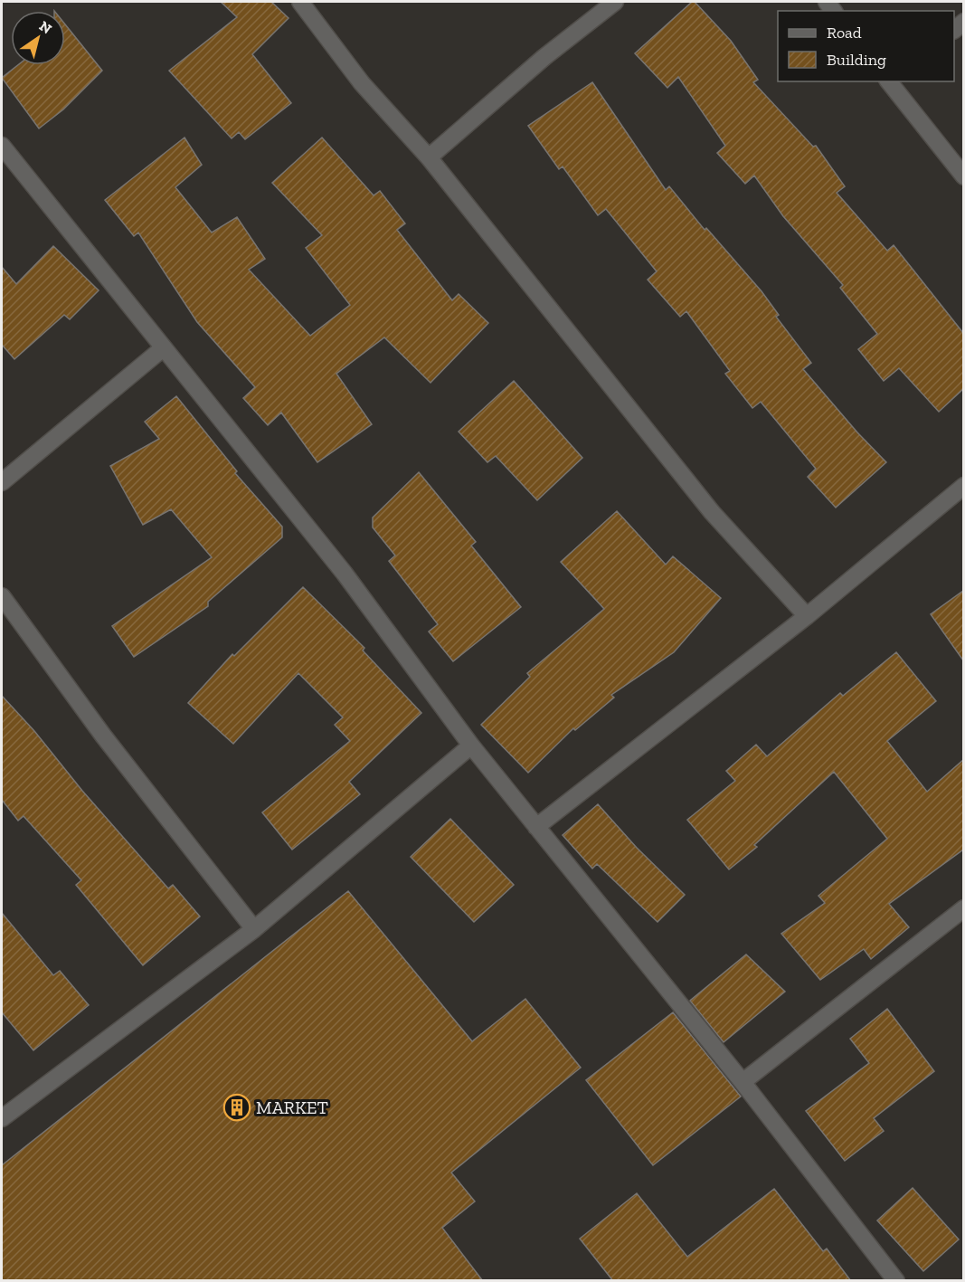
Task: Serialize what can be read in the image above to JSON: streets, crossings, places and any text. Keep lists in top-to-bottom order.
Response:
{
  "places": {
    "building": ["MARKET"]
  },
  "legend": ["Road", "Building"],
  "north": "top right"
}
